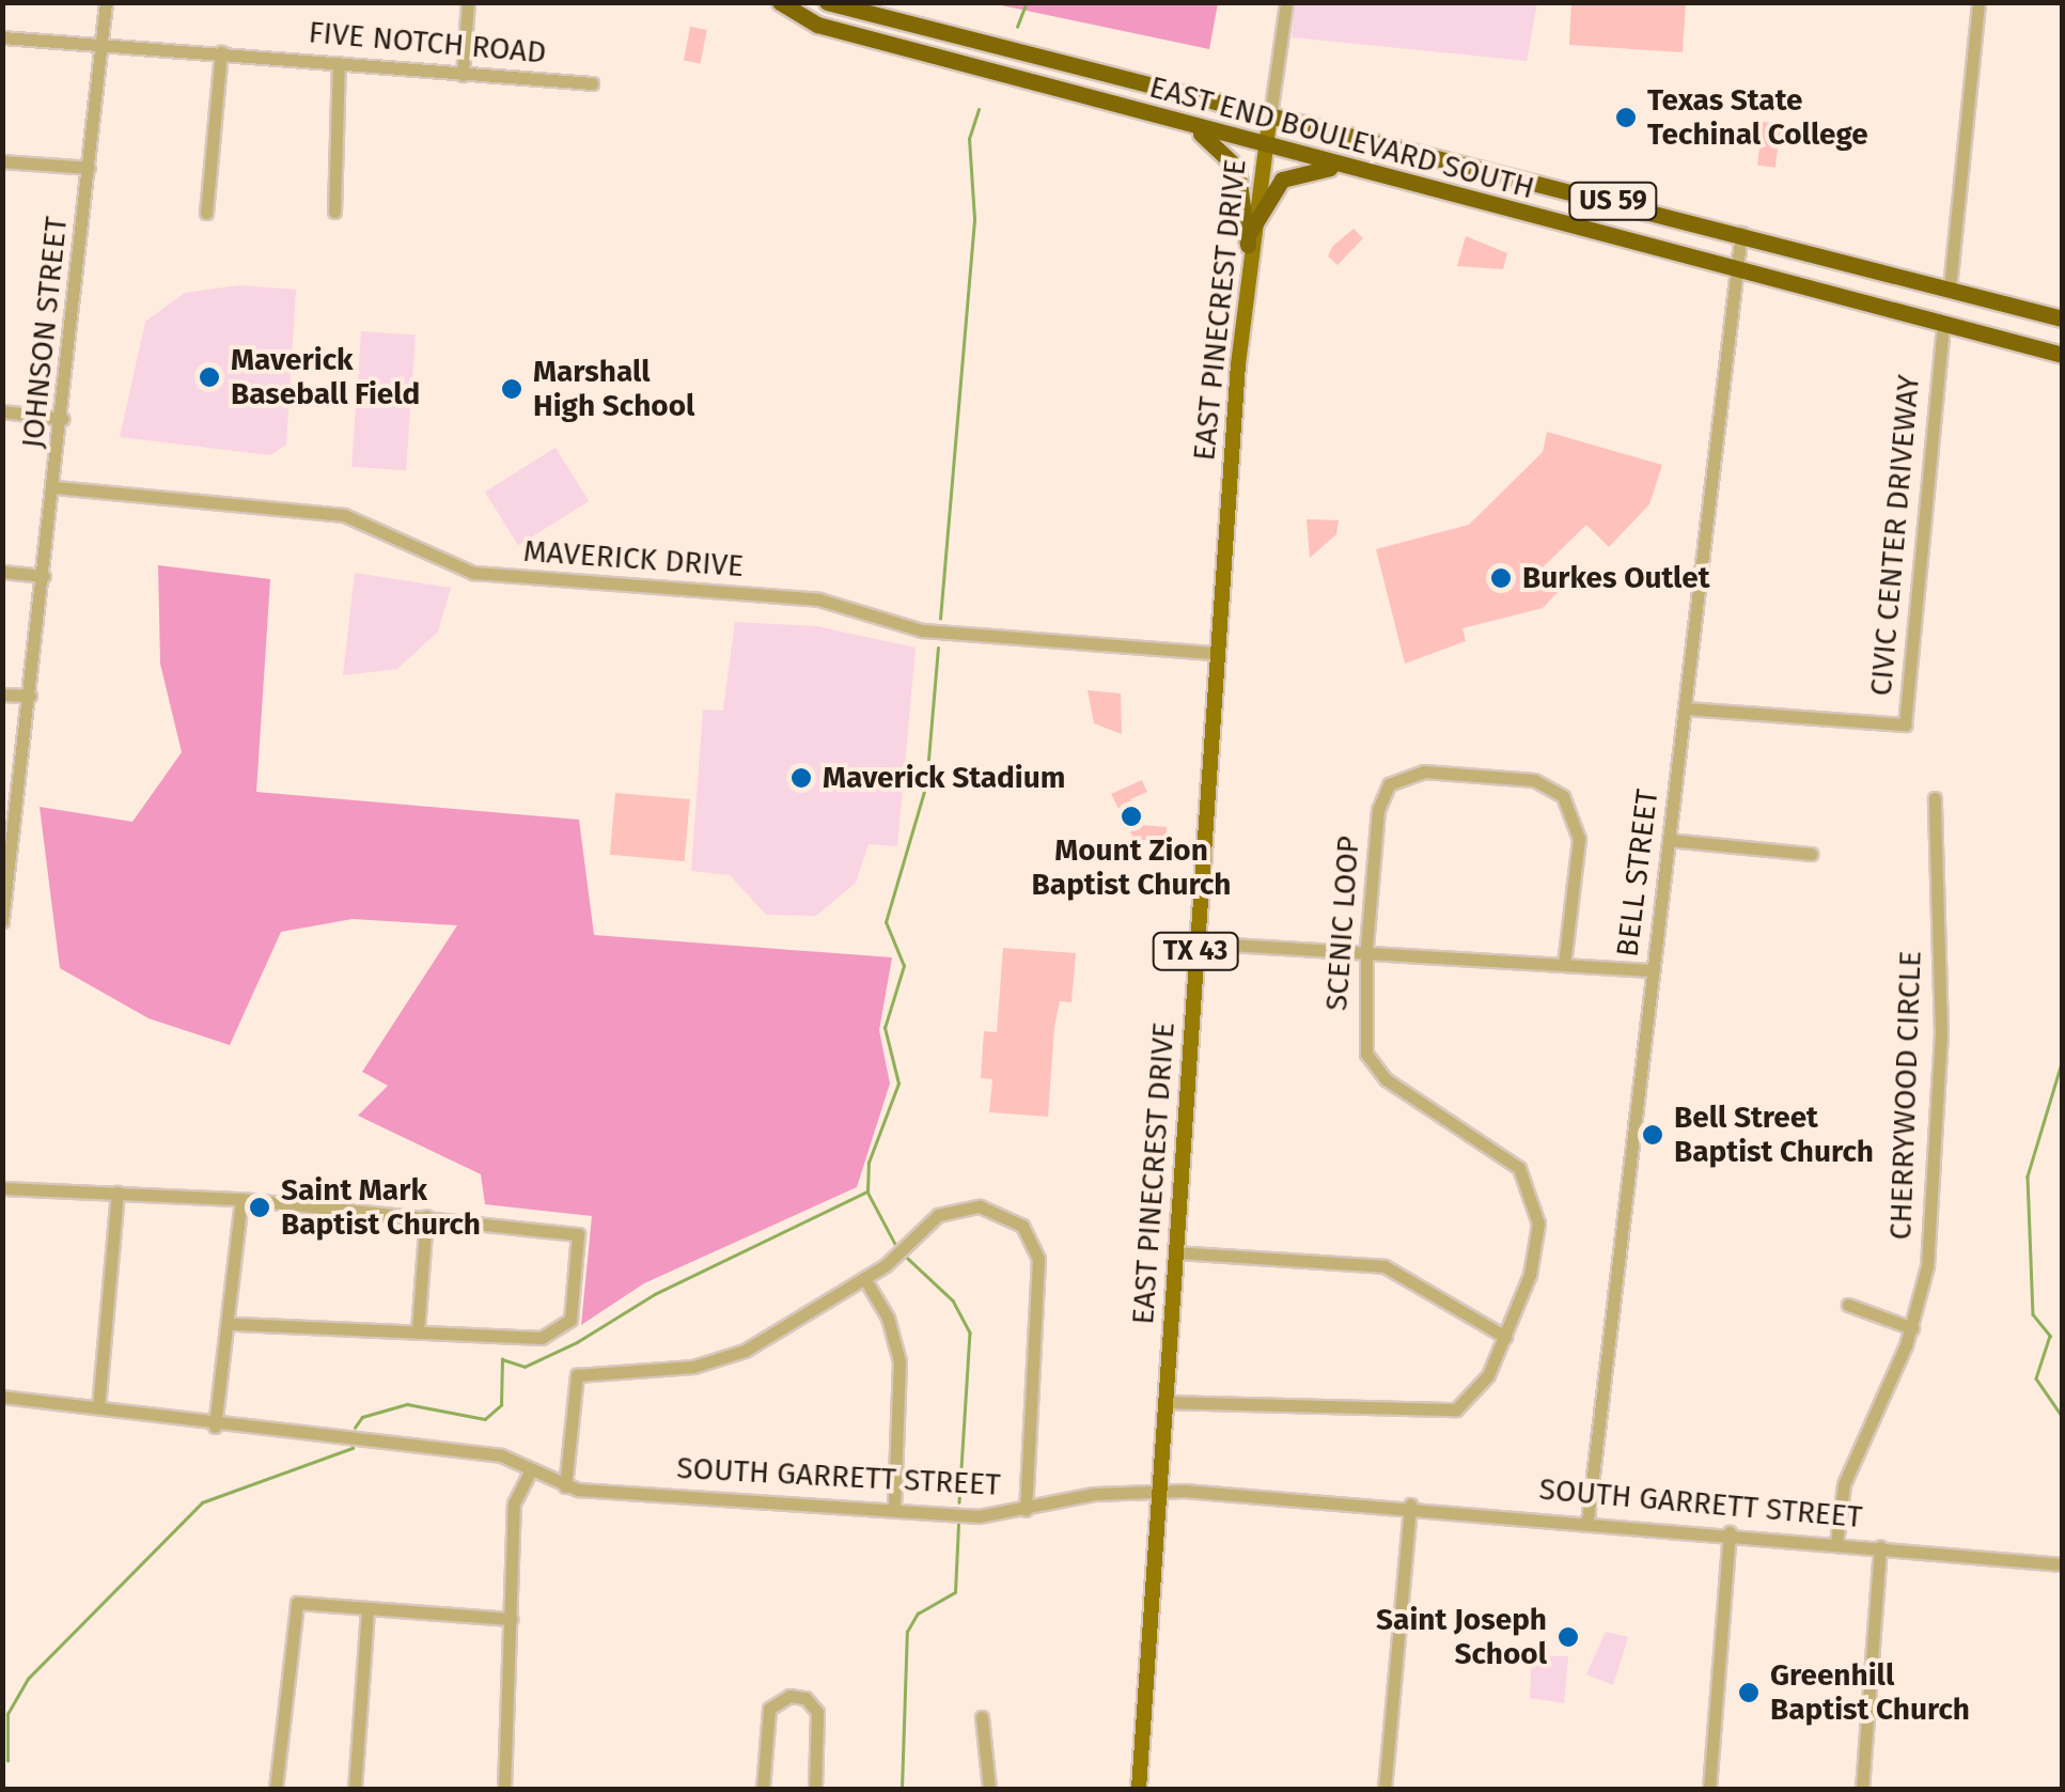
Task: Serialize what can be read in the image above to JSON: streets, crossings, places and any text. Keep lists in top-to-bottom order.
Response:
{
  "streets": {
    "highway": ["EAST END BOULEVARD SOUTH", "US 59"],
    "main road": ["EAST PINECREST DRIVE", "TX 43"],
    "street": [
      "FIVE NOTCH ROAD",
      "JOHNSON STREET",
      "CIVIC CENTER DRIVEWAY",
      "MAVERICK DRIVE",
      "BELL STREET",
      "SCENIC LOOP",
      "CHERRYWOOD CIRCLE",
      "SOUTH GARRETT STREET"
    ]
  },
  "crossings": [
    ["FIVE NOTCH ROAD", "JOHNSON STREET"],
    ["EAST END BOULEVARD SOUTH", "EAST PINECREST DRIVE"],
    ["EAST END BOULEVARD SOUTH", "CIVIC CENTER DRIVEWAY"],
    ["EAST END BOULEVARD SOUTH", "BELL STREET"],
    ["EAST PINECREST DRIVE", "MAVERICK DRIVE"],
    ["EAST PINECREST DRIVE", "SCENIC LOOP"],
    ["EAST PINECREST DRIVE", "SOUTH GARRETT STREET"],
    ["JOHNSON STREET", "MAVERICK DRIVE"],
    ["CIVIC CENTER DRIVEWAY", "BELL STREET"],
    ["BELL STREET", "SOUTH GARRETT STREET"],
    ["CHERRYWOOD CIRCLE", "SOUTH GARRETT STREET"]
  ],
  "places": [
    "Texas State Techinal College",
    "Maverick Baseball Field",
    "Marshall High School",
    "Burkes Outlet",
    "Maverick Stadium",
    "Mount Zion Baptist Church",
    "Bell Street Baptist Church",
    "Saint Mark Baptist Church",
    "Saint Joseph School",
    "Greenhill Baptist Church"
  ]
}
